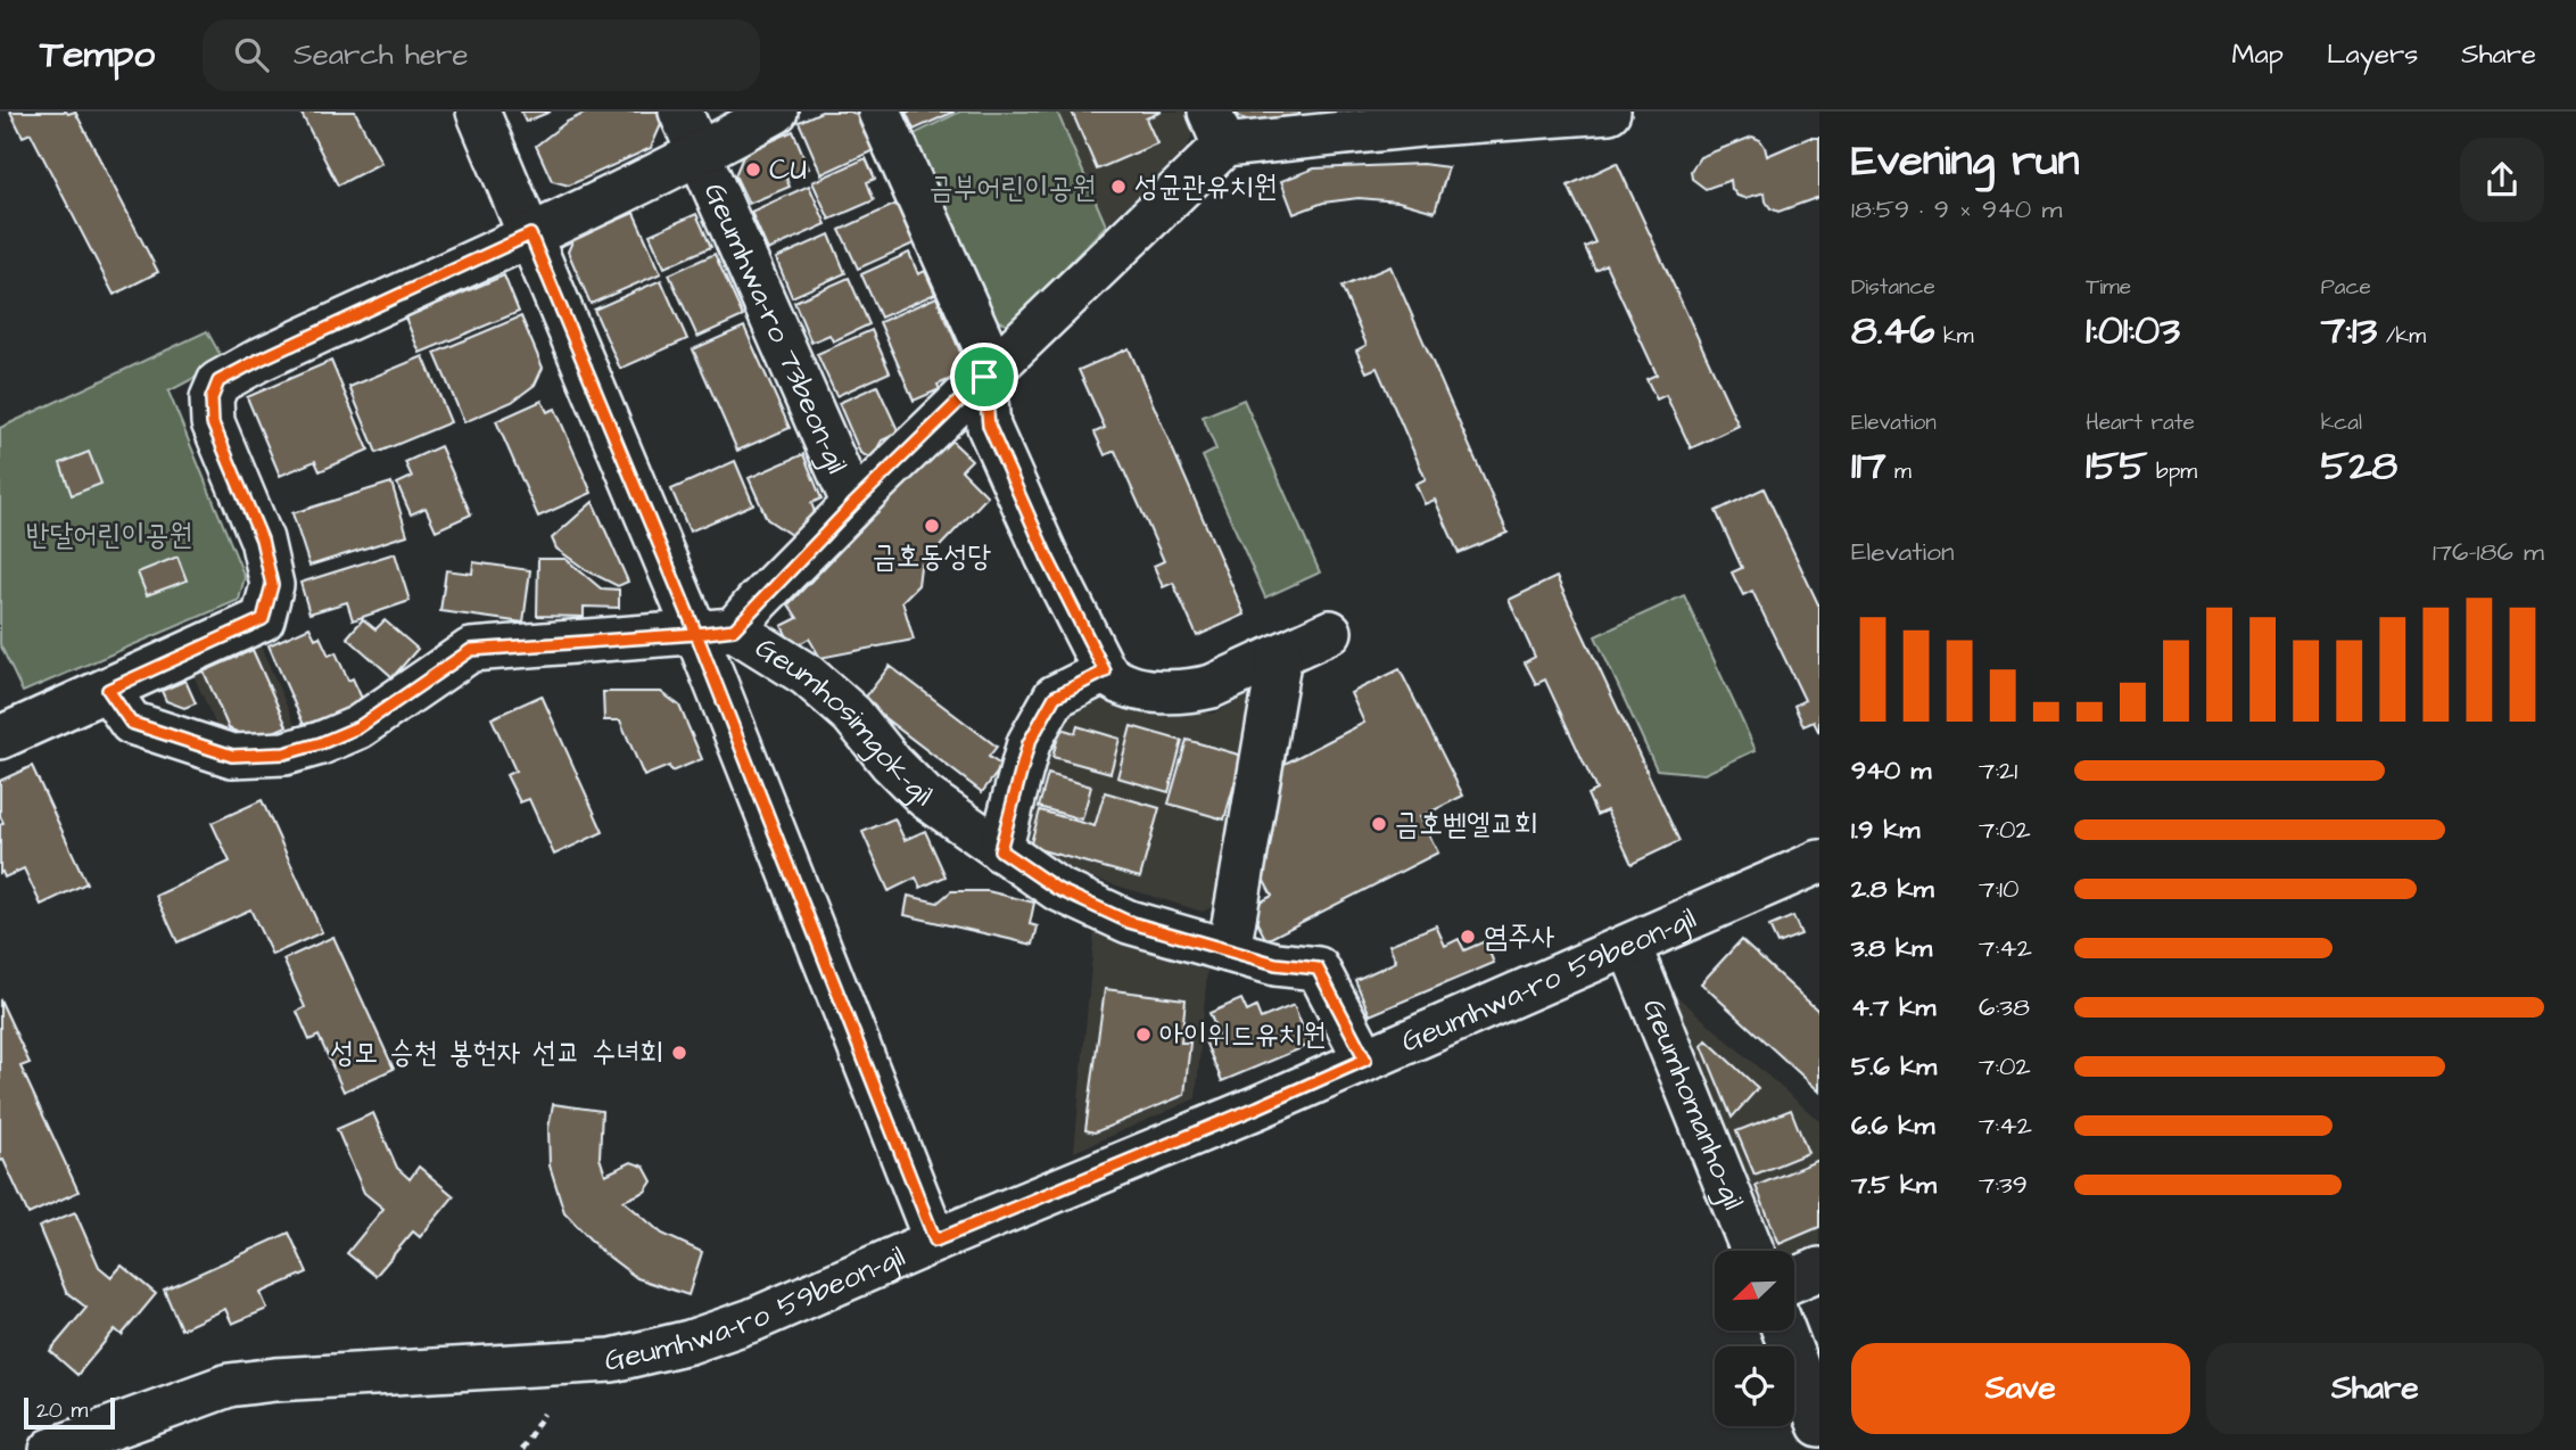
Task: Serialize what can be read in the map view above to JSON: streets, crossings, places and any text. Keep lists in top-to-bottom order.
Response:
{
  "streets": {
    "street": [
      "Geumhwa-ro 73beon-gil",
      "Geumhosimgok-gil",
      "Geumhwa-ro 59beon-gil",
      "Geumhomanho-gil"
    ]
  },
  "crossings": [
    ["Geumhwa-ro 73beon-gil", "Geumhosimgok-gil"],
    ["Geumhosimgok-gil", "Geumhwa-ro 59beon-gil"],
    ["Geumhwa-ro 59beon-gil", "Geumhomanho-gil"]
  ],
  "parks": ["금부어린이공원", "반달어린이공원"],
  "places": [
    "CU",
    "성균관유치원",
    "금호동성당",
    "금호벧엘교회",
    "염주사",
    "아이위드유치원",
    "성모 승천 봉헌자 선교 수녀회"
  ],
  "scale_bar": "20 m",
  "north": "bottom left",
  "page": {
    "header": "Tempo",
    "search": "Search here",
    "nav": ["Map", "Layers", "Share"],
    "heading": ["Evening run", "18:59 · 9 × 940 m"],
    "stats": [
      ["Distance", "8.46 km"],
      ["Time", "1:01:03"],
      ["Pace", "7:13 /km"],
      ["Elevation", "117 m"],
      ["Heart rate", "155 bpm"],
      ["kcal", "528"]
    ],
    "chart": ["Elevation", "176–186 m"],
    "list": [
      {
        "name": "940 m",
        "note": "7:21"
      },
      {
        "name": "1.9 km",
        "note": "7:02"
      },
      {
        "name": "2.8 km",
        "note": "7:10"
      },
      {
        "name": "3.8 km",
        "note": "7:42"
      },
      {
        "name": "4.7 km",
        "note": "6:38"
      },
      {
        "name": "5.6 km",
        "note": "7:02"
      },
      {
        "name": "6.6 km",
        "note": "7:42"
      },
      {
        "name": "7.5 km",
        "note": "7:39"
      }
    ],
    "buttons": ["Save", "Share"],
    "scale": "20 m"
  }
}
